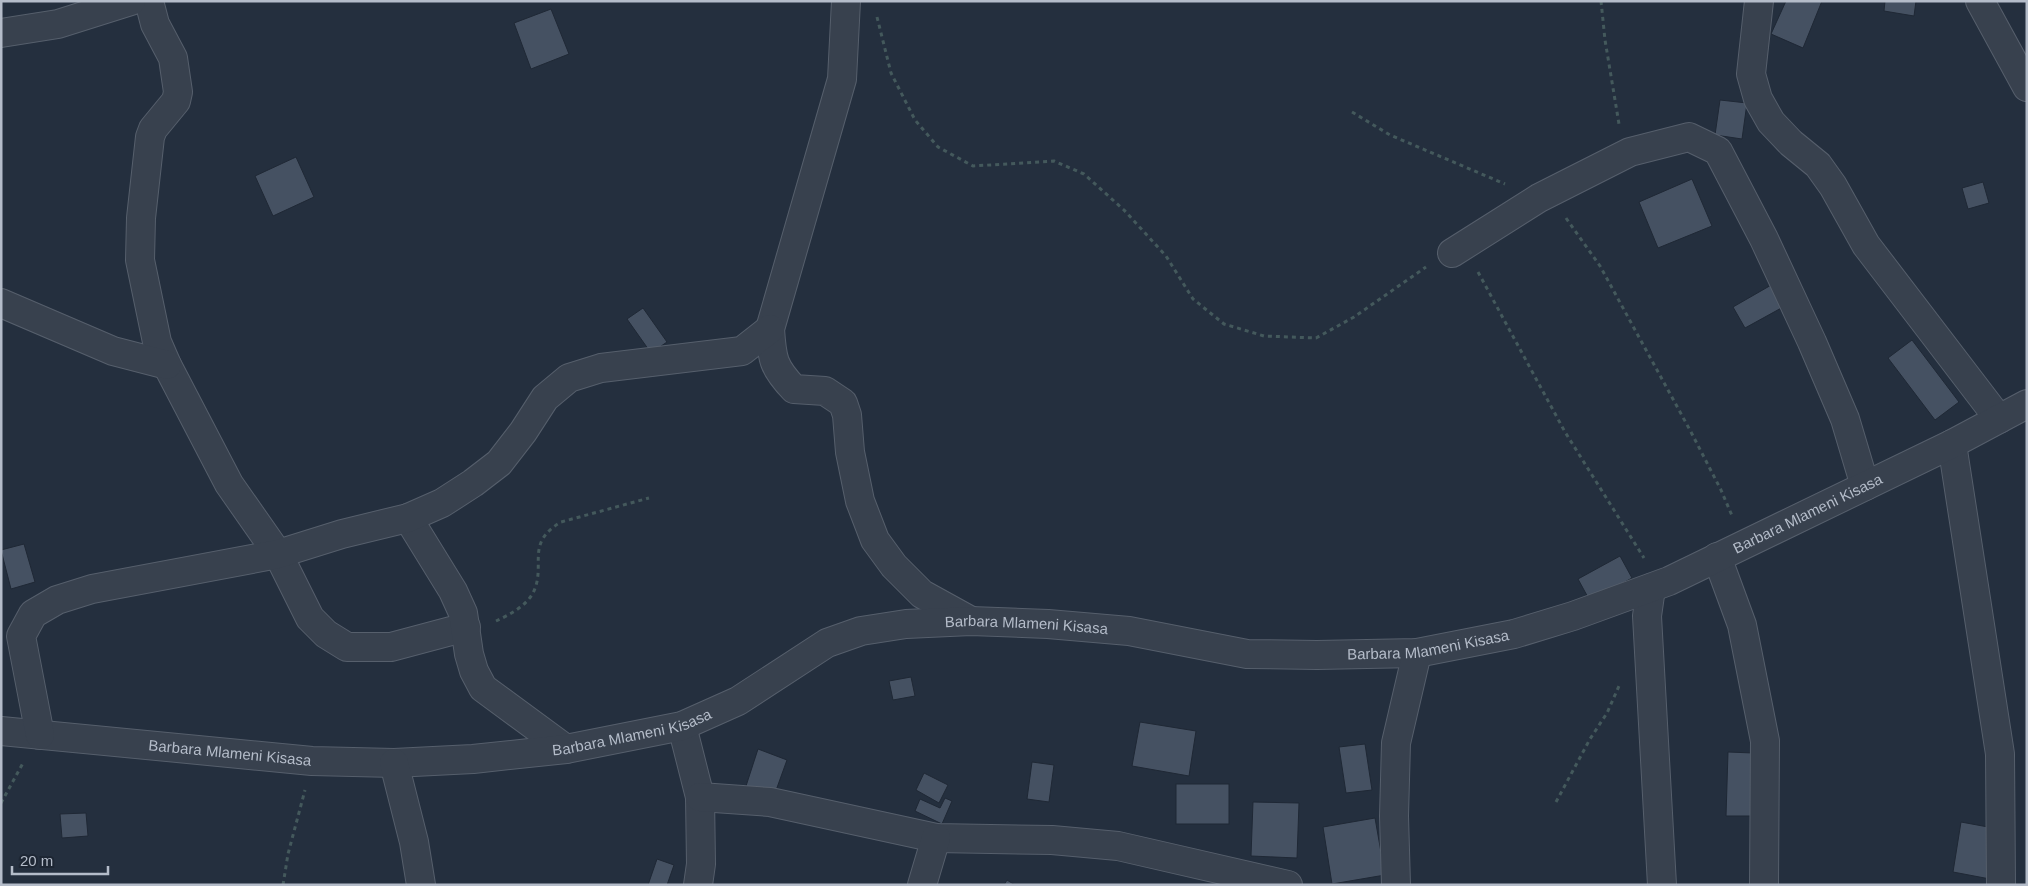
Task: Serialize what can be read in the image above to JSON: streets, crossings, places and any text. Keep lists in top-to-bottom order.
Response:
{
  "streets": {
    "street": ["Barbara Mlameni Kisasa"]
  },
  "scale_bar": "20 m"
}
